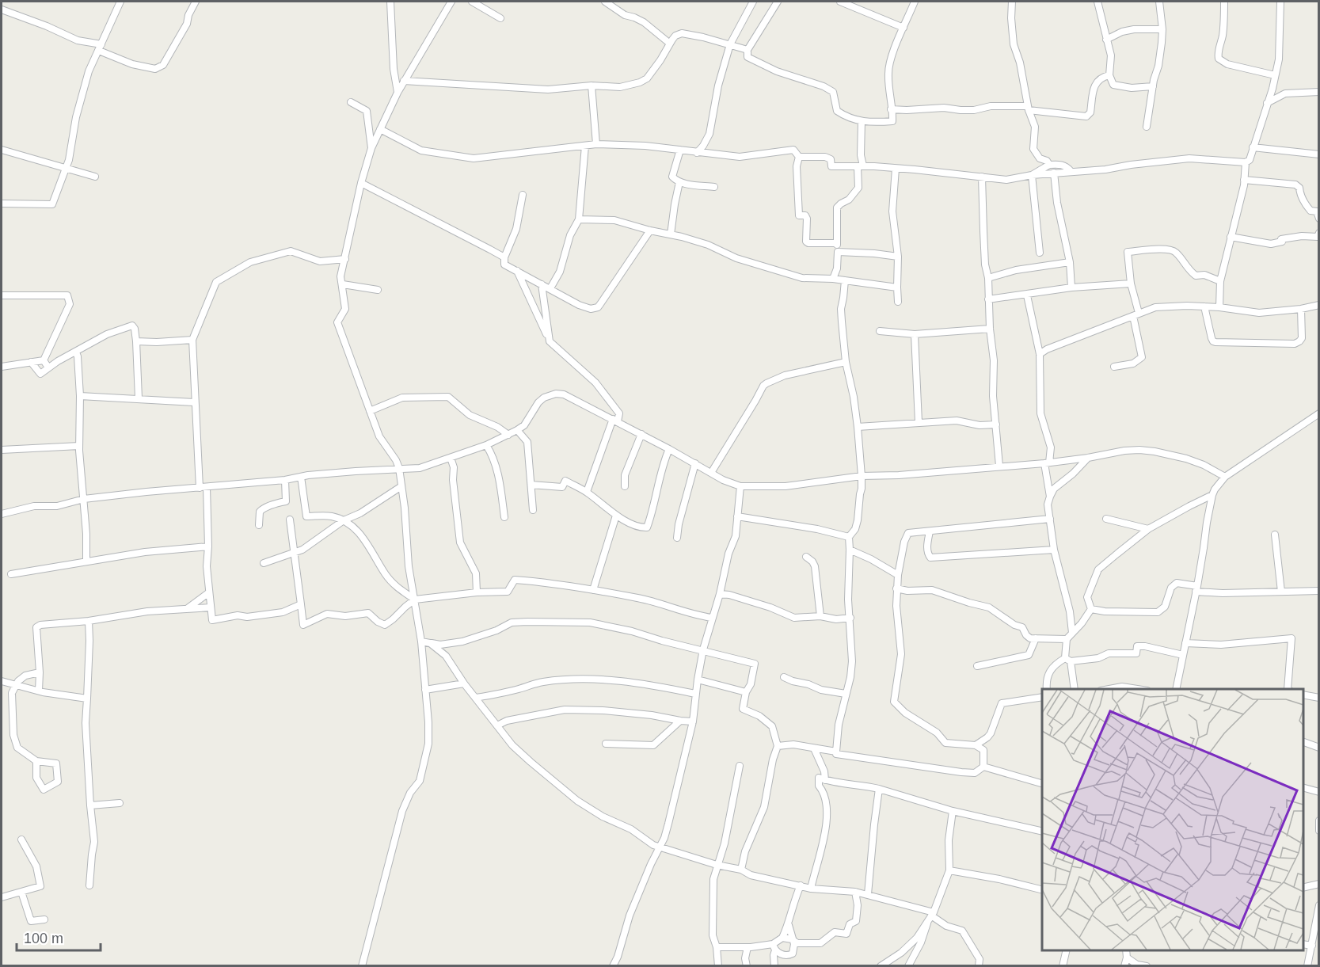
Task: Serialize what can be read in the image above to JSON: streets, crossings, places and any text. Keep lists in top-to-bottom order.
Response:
{
  "scale_bar": "100 m"
}
